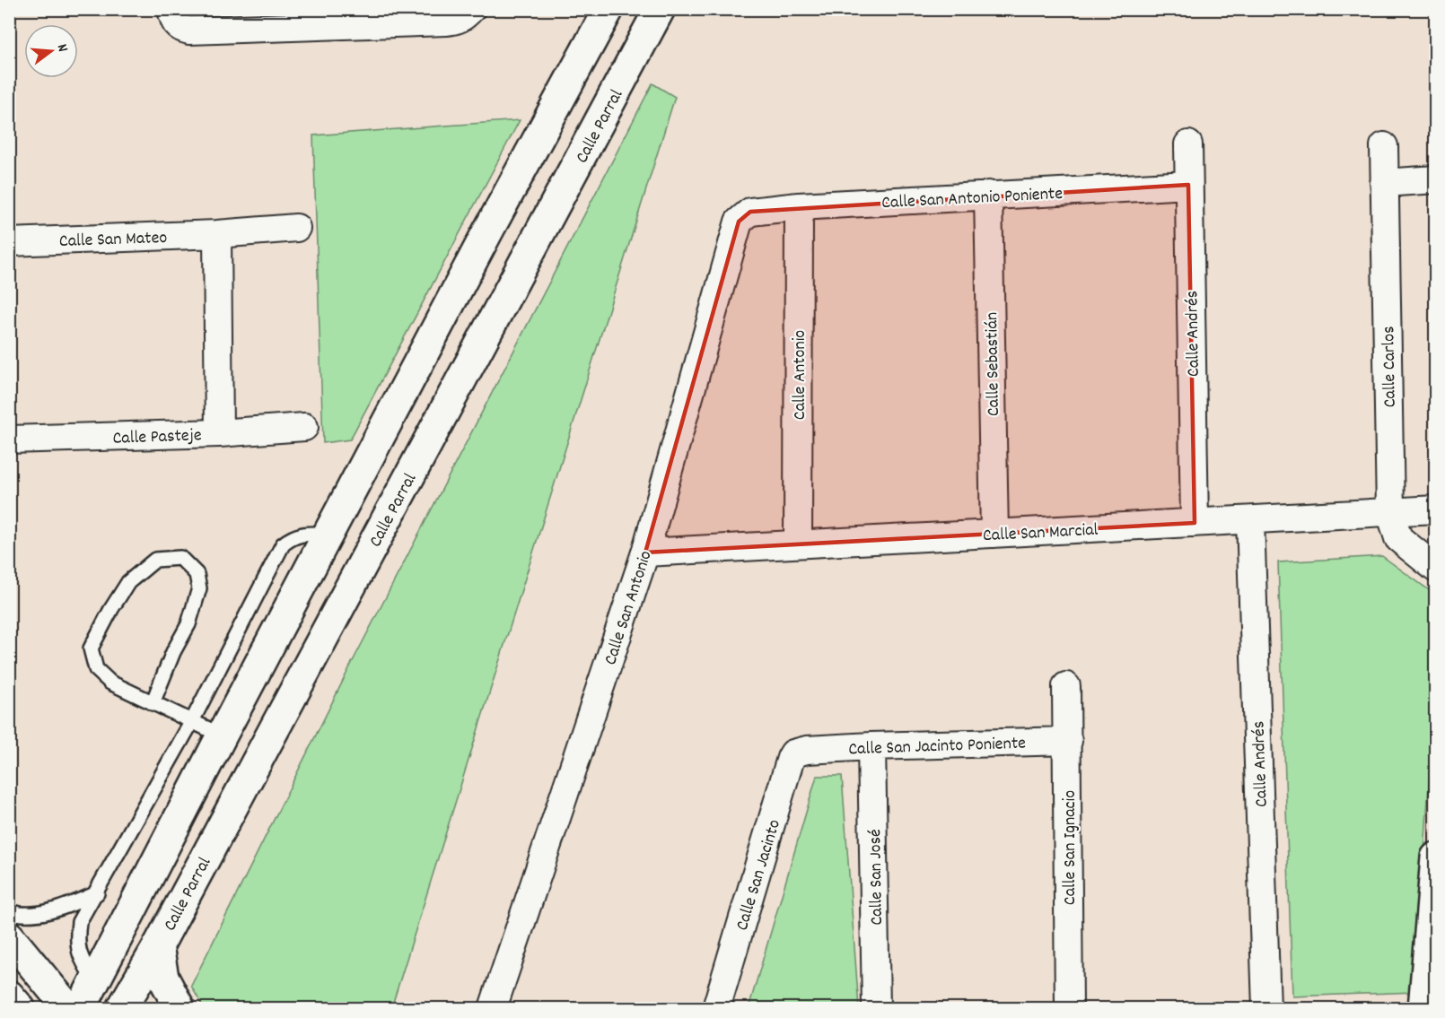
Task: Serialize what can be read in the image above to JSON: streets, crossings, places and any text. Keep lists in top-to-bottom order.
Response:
{
  "streets": {
    "street": [
      "Calle Parral",
      "Calle San Antonio Poniente",
      "Calle San Mateo",
      "Calle Andrés",
      "Calle Sebastián",
      "Calle Carlos",
      "Calle Antonio",
      "Calle Pasteje",
      "Calle San Marcial",
      "Calle San Antonio",
      "Calle San Jacinto Poniente",
      "Calle San Ignacio",
      "Calle San Jacinto",
      "Calle San José"
    ]
  },
  "crossings": [
    ["Calle San Antonio Poniente", "Calle Andrés"],
    ["Calle San Antonio Poniente", "Calle Sebastián"],
    ["Calle San Antonio Poniente", "Calle Antonio"],
    ["Calle San Antonio Poniente", "Calle San Antonio"],
    ["Calle Andrés", "Calle San Marcial"],
    ["Calle Sebastián", "Calle San Marcial"],
    ["Calle Carlos", "Calle San Marcial"],
    ["Calle Antonio", "Calle San Marcial"],
    ["Calle San Marcial", "Calle San Antonio"],
    ["Calle San Jacinto Poniente", "Calle San Ignacio"],
    ["Calle San Jacinto Poniente", "Calle San Jacinto"],
    ["Calle San Jacinto Poniente", "Calle San José"]
  ],
  "north": "right"
}
